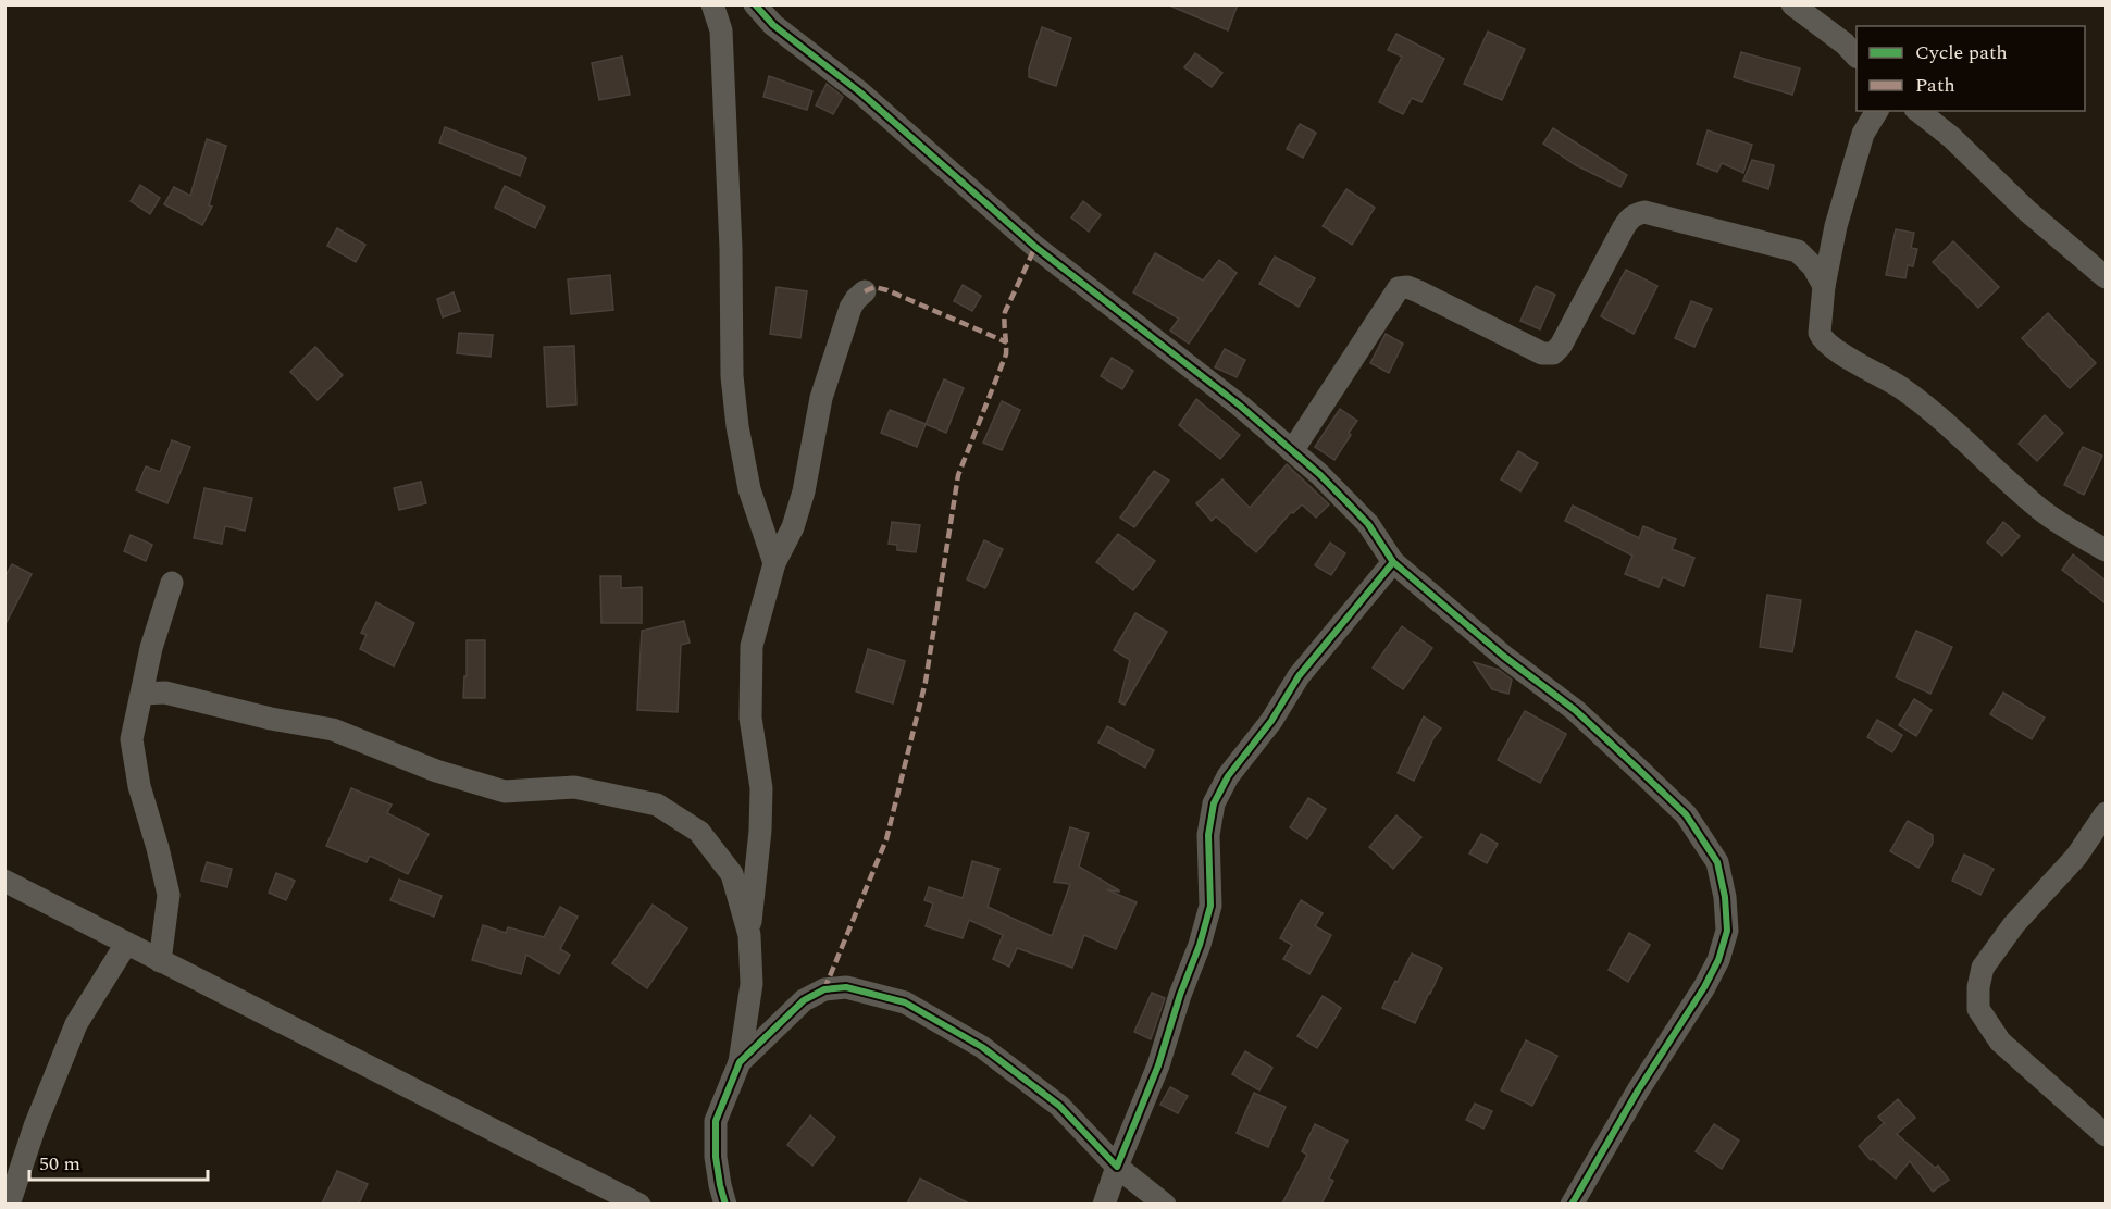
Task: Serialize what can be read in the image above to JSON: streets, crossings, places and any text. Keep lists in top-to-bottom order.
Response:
{
  "legend": ["Cycle path", "Path"],
  "scale_bar": "50 m"
}
